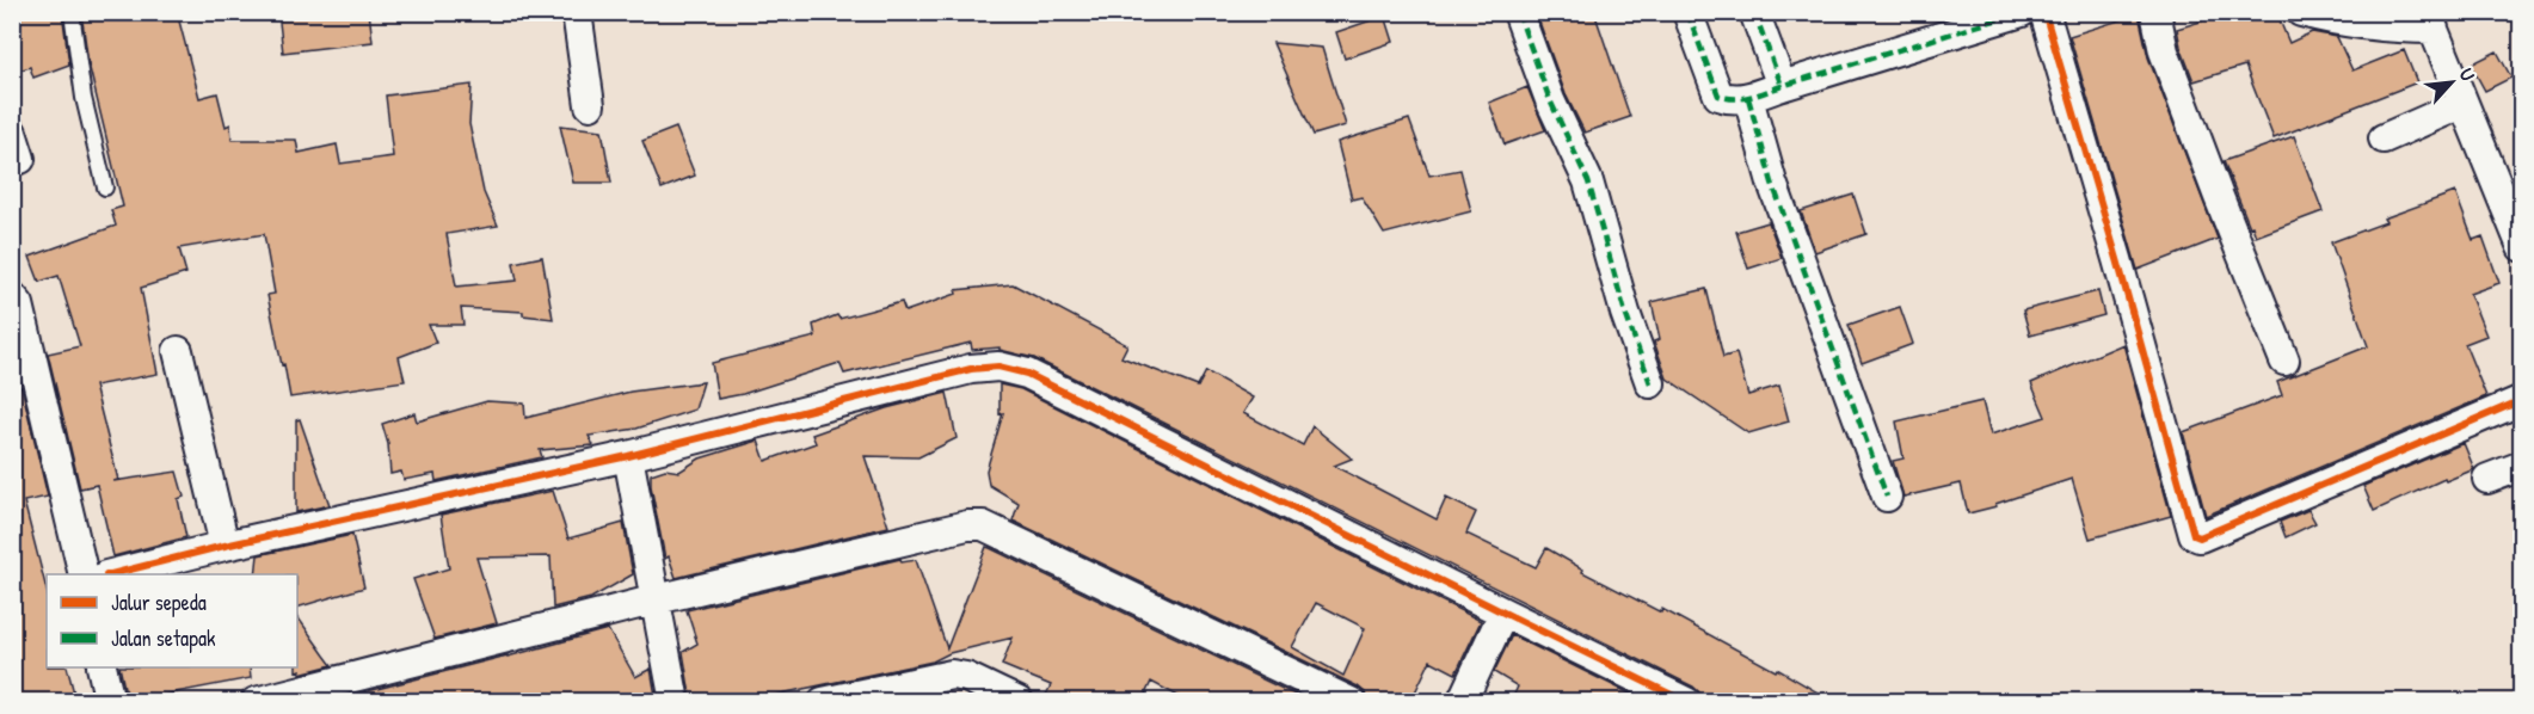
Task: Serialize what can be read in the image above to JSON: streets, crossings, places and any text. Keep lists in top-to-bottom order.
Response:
{
  "legend": ["Jalur sepeda", "Jalan setapak"],
  "north": "top right"
}
